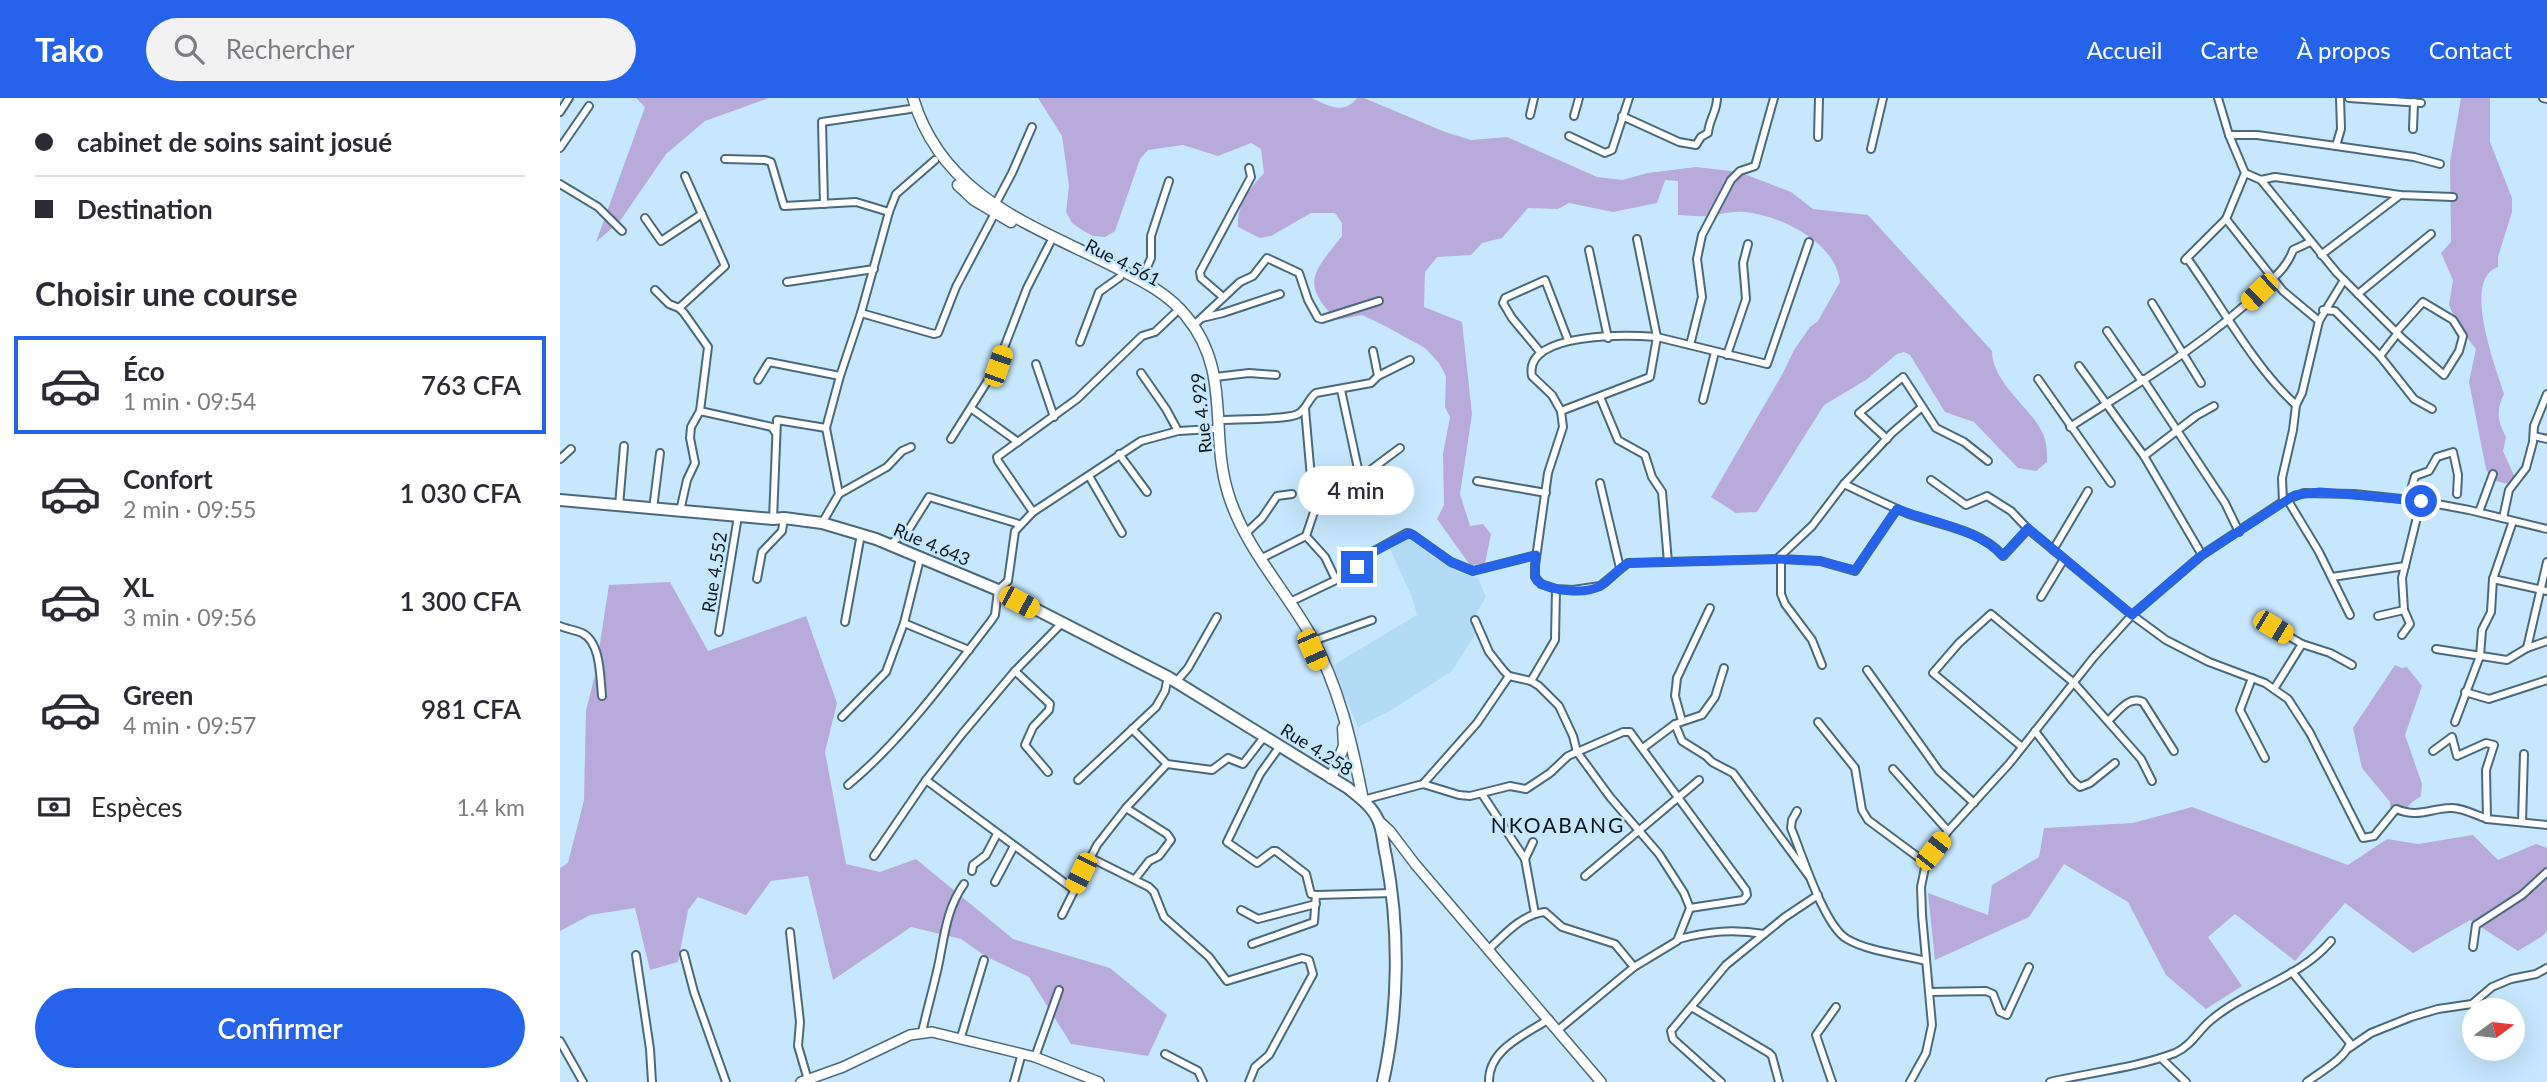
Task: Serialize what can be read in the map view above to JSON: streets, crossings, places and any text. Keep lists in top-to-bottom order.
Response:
{
  "streets": {
    "highway": ["Rue 4.643", "Rue 4.258"],
    "main road": ["Rue 4.561", "Rue 4.929"],
    "street": ["Rue 4.552"]
  },
  "crossings": [
    ["Rue 4.561", "Rue 4.929"],
    ["Rue 4.561", "Rue 4.258"],
    ["Rue 4.929", "Rue 4.258"],
    ["Rue 4.643", "Rue 4.552"],
    ["Rue 4.643", "Rue 4.258"]
  ],
  "districts": ["NKOABANG"],
  "north": "right",
  "page": {
    "header": "Tako",
    "search": "Rechercher",
    "nav": [
      "Accueil",
      "Carte",
      "À propos",
      "Contact"
    ],
    "banner": ["cabinet de soins saint josué", "Destination"],
    "heading": "Choisir une course",
    "list": [
      {
        "name": "Éco",
        "note": "1 min · 09:54",
        "value": "763 CFA"
      },
      {
        "name": "Confort",
        "note": "2 min · 09:55",
        "value": "1 030 CFA"
      },
      {
        "name": "XL",
        "note": "3 min · 09:56",
        "value": "1 300 CFA"
      },
      {
        "name": "Green",
        "note": "4 min · 09:57",
        "value": "981 CFA"
      }
    ],
    "bubble": "4 min",
    "pay": ["Espèces", "1.4 km"],
    "buttons": "Confirmer"
  }
}
